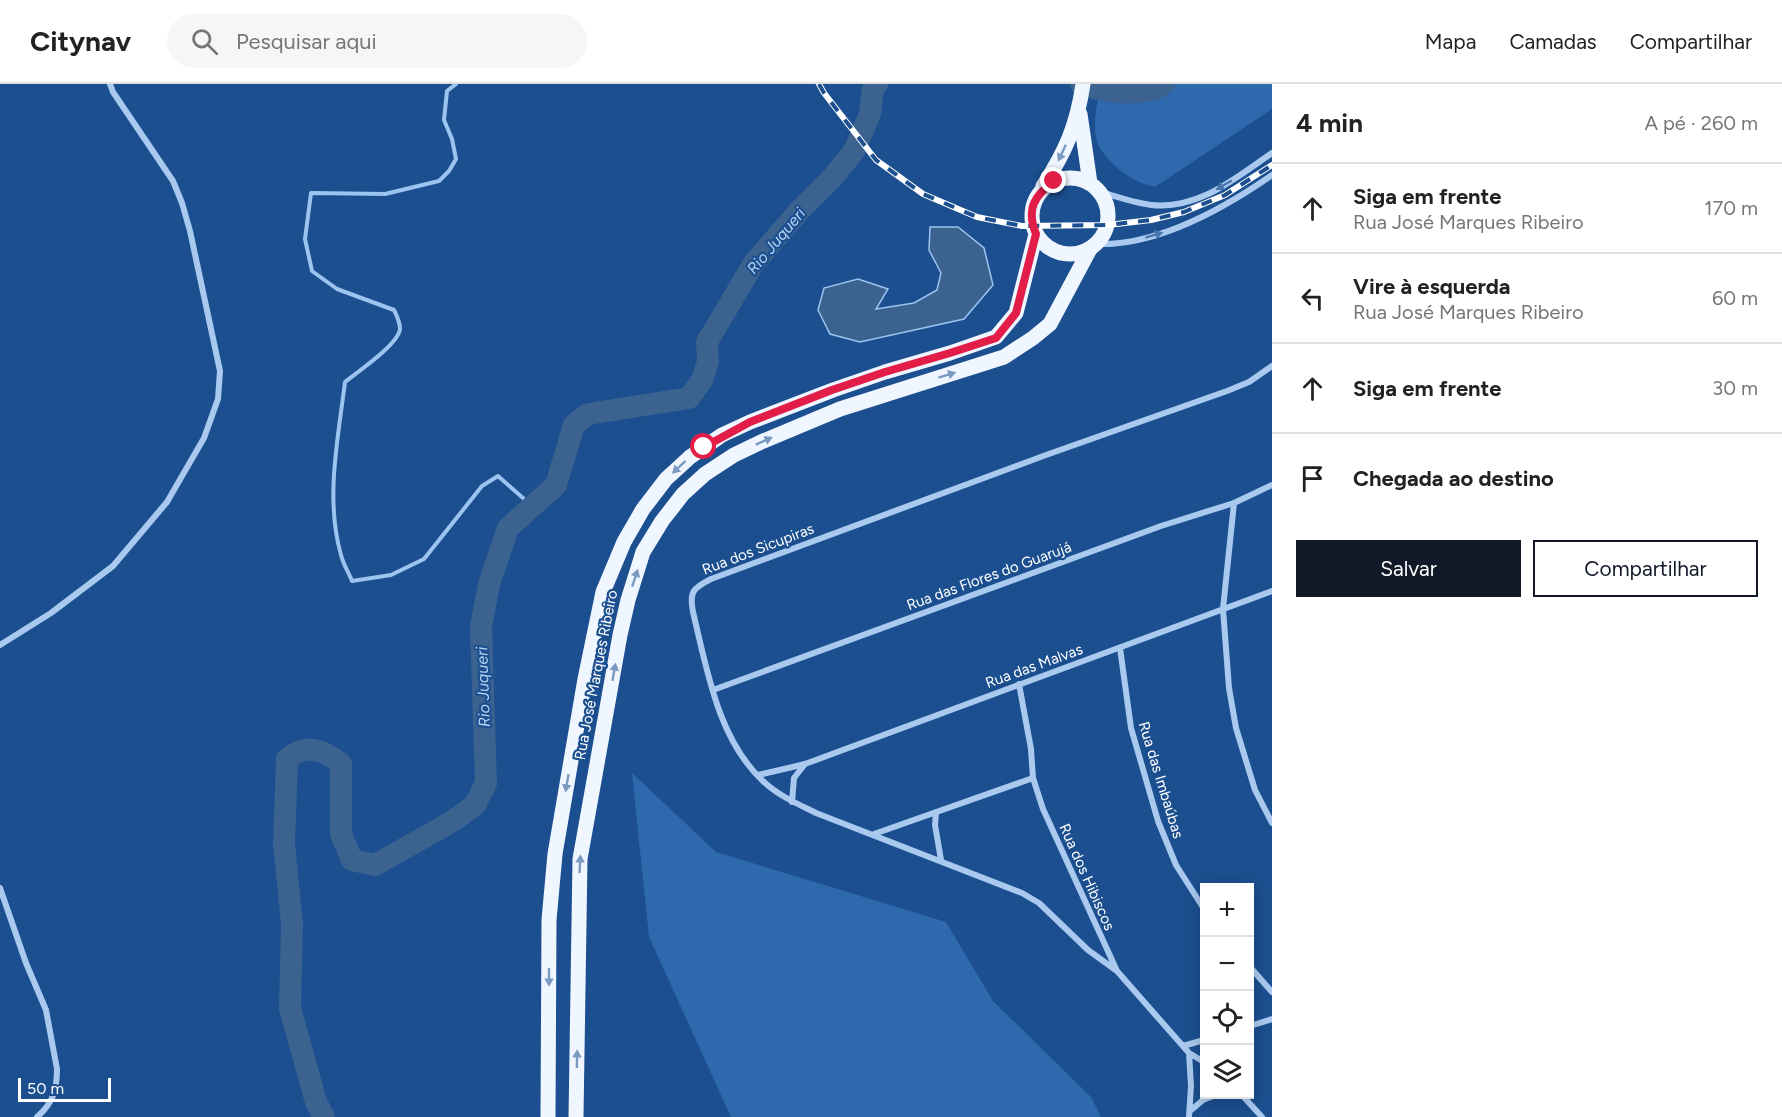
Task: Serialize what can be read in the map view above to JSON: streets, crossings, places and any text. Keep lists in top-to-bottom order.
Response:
{
  "streets": {
    "main road": ["Rua José Marques Ribeiro"],
    "street": [
      "Rua dos Sicupiras",
      "Rua das Flores do Guarujá",
      "Rua das Malvas",
      "Rua das Imbaúbas",
      "Rua dos Hibiscos"
    ]
  },
  "crossings": [
    ["Rua dos Sicupiras", "Rua das Flores do Guarujá"],
    ["Rua dos Sicupiras", "Rua das Malvas"],
    ["Rua dos Sicupiras", "Rua dos Hibiscos"],
    ["Rua das Malvas", "Rua das Imbaúbas"],
    ["Rua das Malvas", "Rua dos Hibiscos"]
  ],
  "water": ["Rio Juqueri"],
  "scale_bar": "50 m",
  "page": {
    "header": "Citynav",
    "search": "Pesquisar aqui",
    "nav": ["Mapa", "Camadas", "Compartilhar"],
    "heading": ["4 min", "A pé · 260 m"],
    "list": [
      ["Siga em frente", "Rua José Marques Ribeiro", "170 m"],
      ["Vire à esquerda", "Rua José Marques Ribeiro", "60 m"],
      ["Siga em frente", "30 m"],
      "Chegada ao destino"
    ],
    "buttons": ["Salvar", "Compartilhar"],
    "map_buttons": ["+", "−"],
    "scale": "50 m"
  }
}
